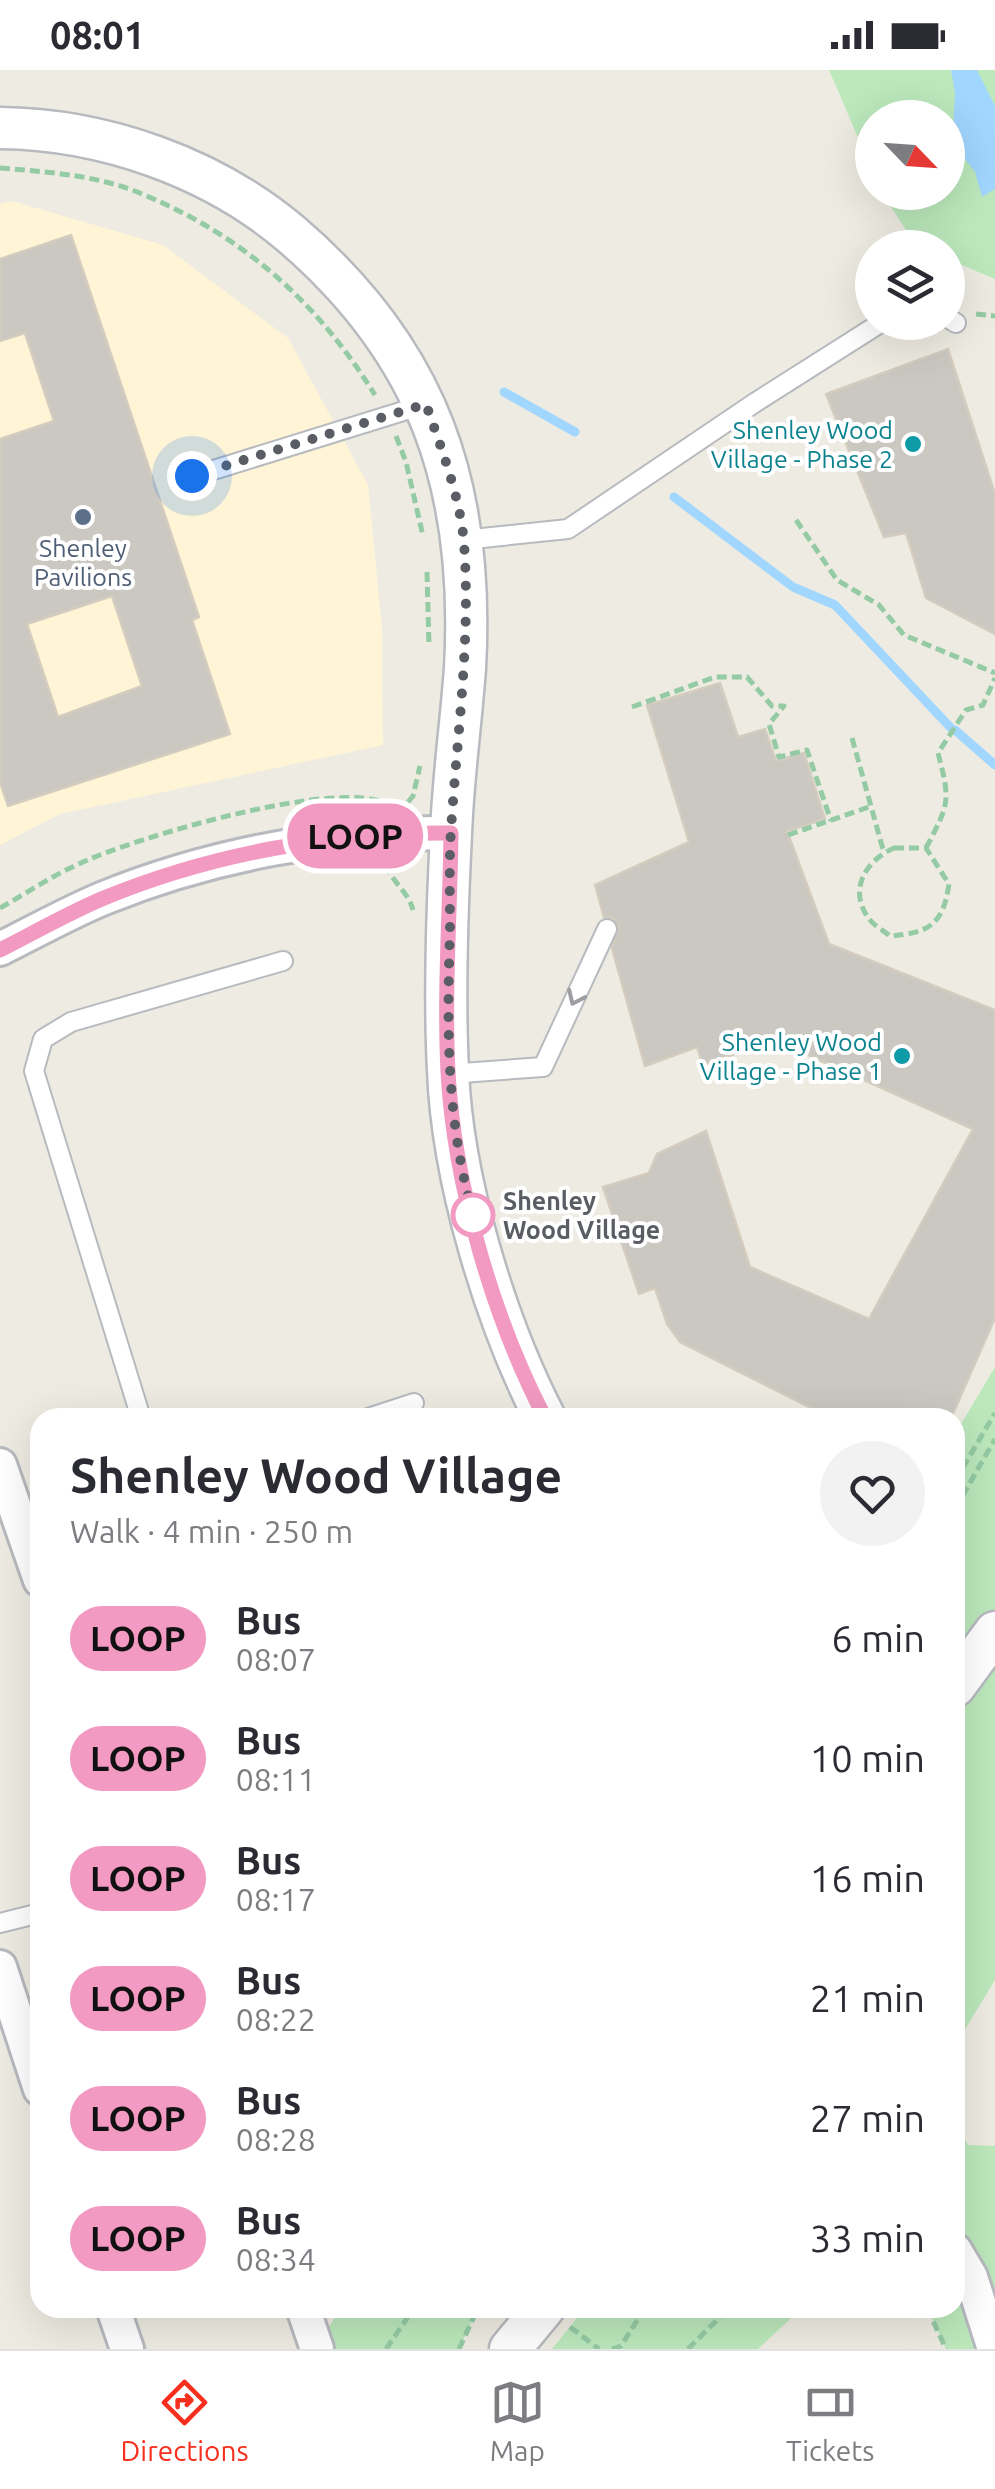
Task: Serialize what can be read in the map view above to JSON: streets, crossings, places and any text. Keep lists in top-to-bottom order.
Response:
{
  "places": [
    "Shenley Wood Village - Phase 2",
    "Shenley Pavilions",
    "Shenley Wood Village - Phase 1",
    "Shenley Wood Village"
  ],
  "lines": ["bus line LOOP"],
  "north": "bottom right",
  "page": {
    "status": "08:01",
    "on_map": "LOOP",
    "heading": ["Shenley Wood Village", "Walk · 4 min · 250 m"],
    "list": [
      {
        "mark": "LOOP",
        "name": "Bus",
        "note": "08:07",
        "value": "6 min"
      },
      {
        "mark": "LOOP",
        "name": "Bus",
        "note": "08:11",
        "value": "10 min"
      },
      {
        "mark": "LOOP",
        "name": "Bus",
        "note": "08:17",
        "value": "16 min"
      },
      {
        "mark": "LOOP",
        "name": "Bus",
        "note": "08:22",
        "value": "21 min"
      },
      {
        "mark": "LOOP",
        "name": "Bus",
        "note": "08:28",
        "value": "27 min"
      },
      {
        "mark": "LOOP",
        "name": "Bus",
        "note": "08:34",
        "value": "33 min"
      }
    ],
    "tabs": ["Directions", "Map", "Tickets"]
  }
}
